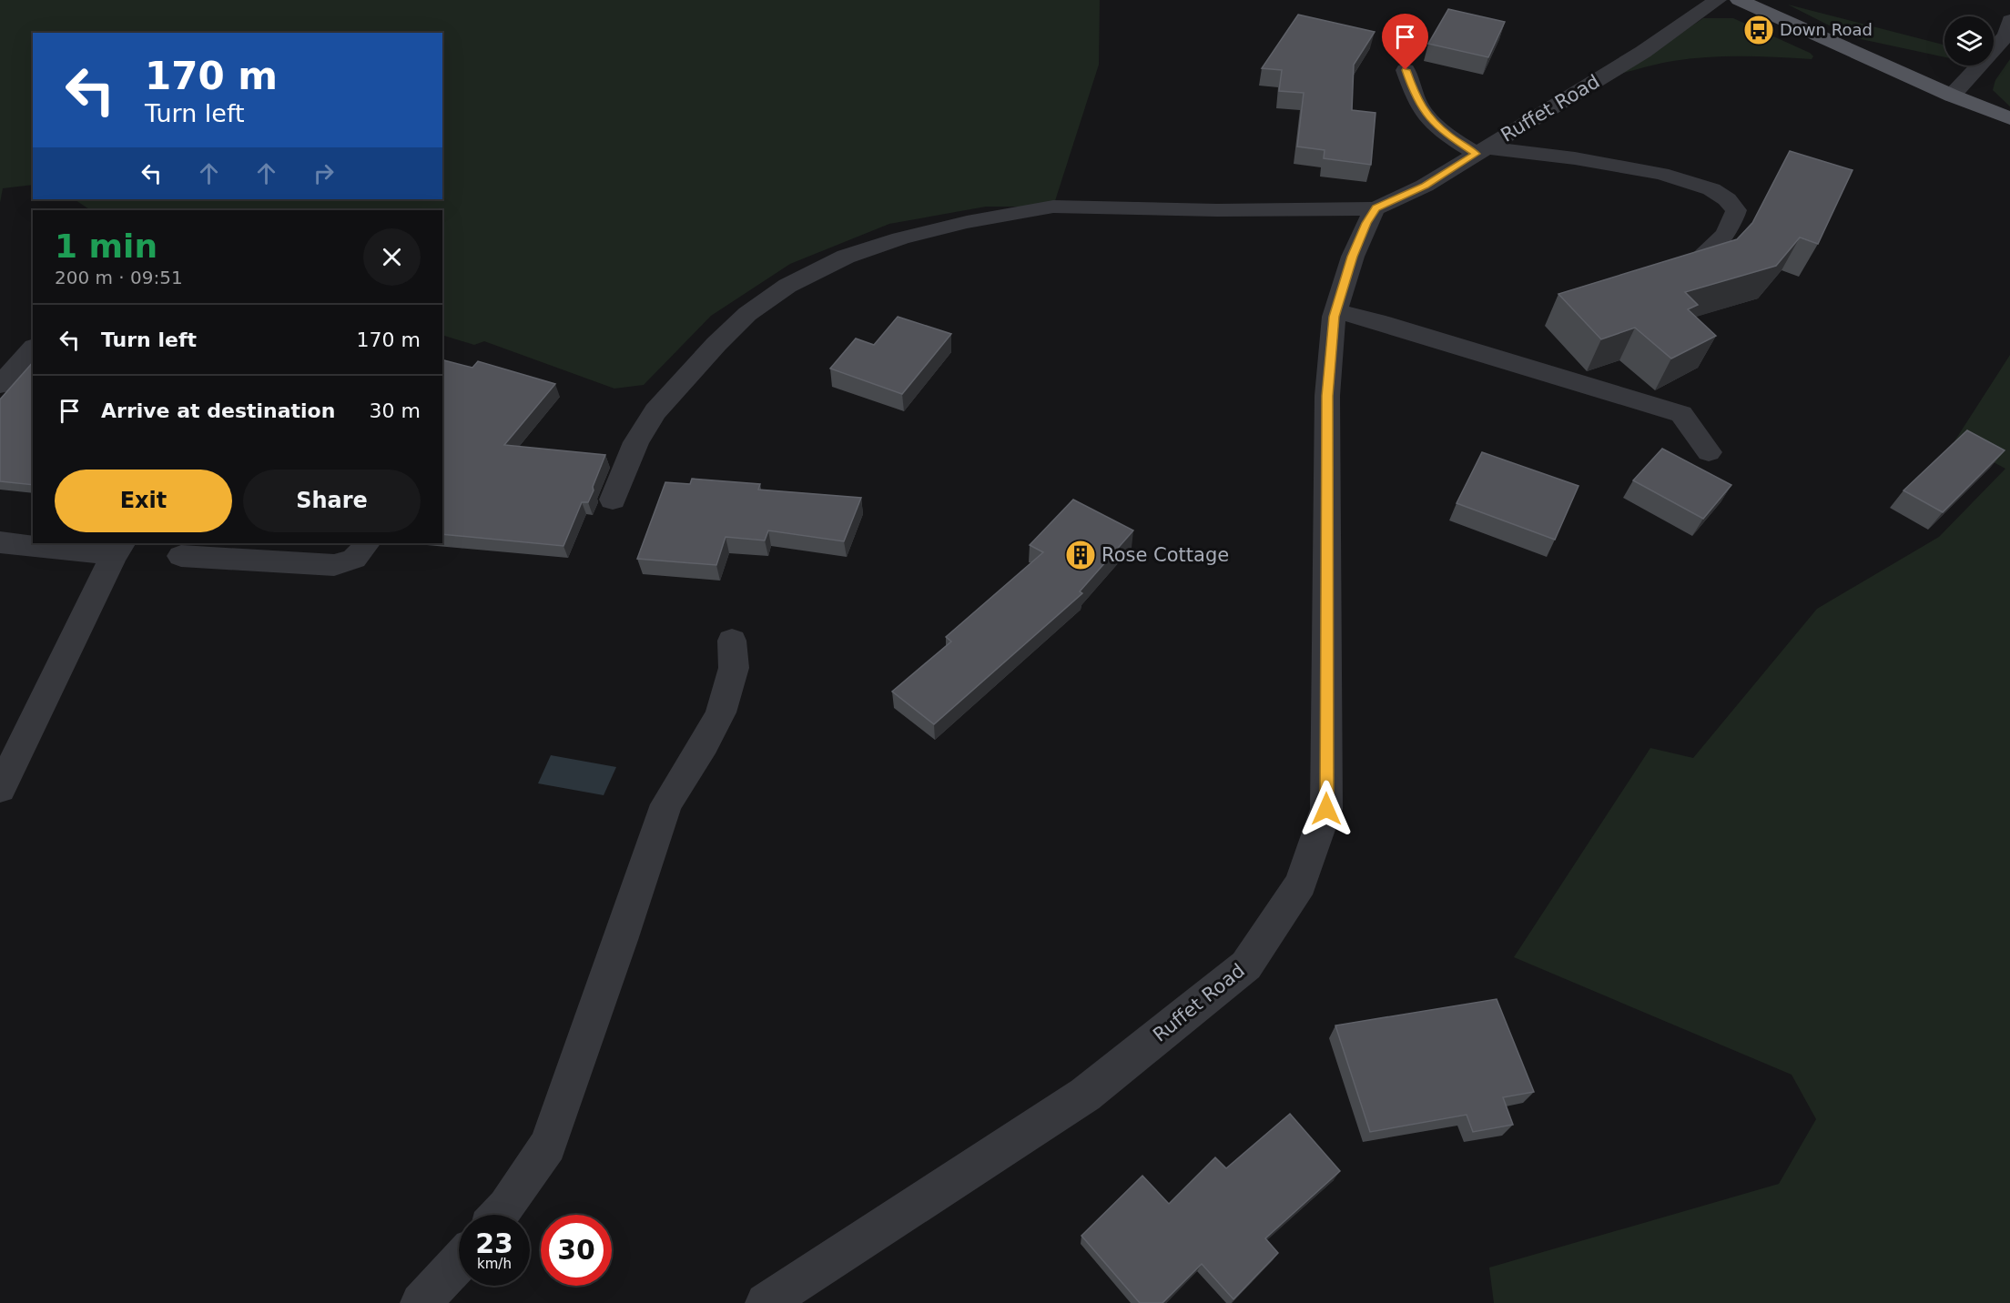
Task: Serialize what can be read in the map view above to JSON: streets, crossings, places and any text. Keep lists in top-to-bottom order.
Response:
{
  "streets": {
    "street": ["Ruffet Road"]
  },
  "places": {
    "bus stop": ["Down Road"],
    "building": ["Rose Cottage"]
  },
  "page": {
    "turn": ["170 m", "Turn left"],
    "heading": ["1 min", "200 m · 09:51"],
    "list": [
      {
        "name": "Turn left",
        "value": "170 m"
      },
      {
        "name": "Arrive at destination",
        "value": "30 m"
      }
    ],
    "buttons": ["Exit", "Share"],
    "speed": "23 km/h",
    "limit": "30"
  }
}
